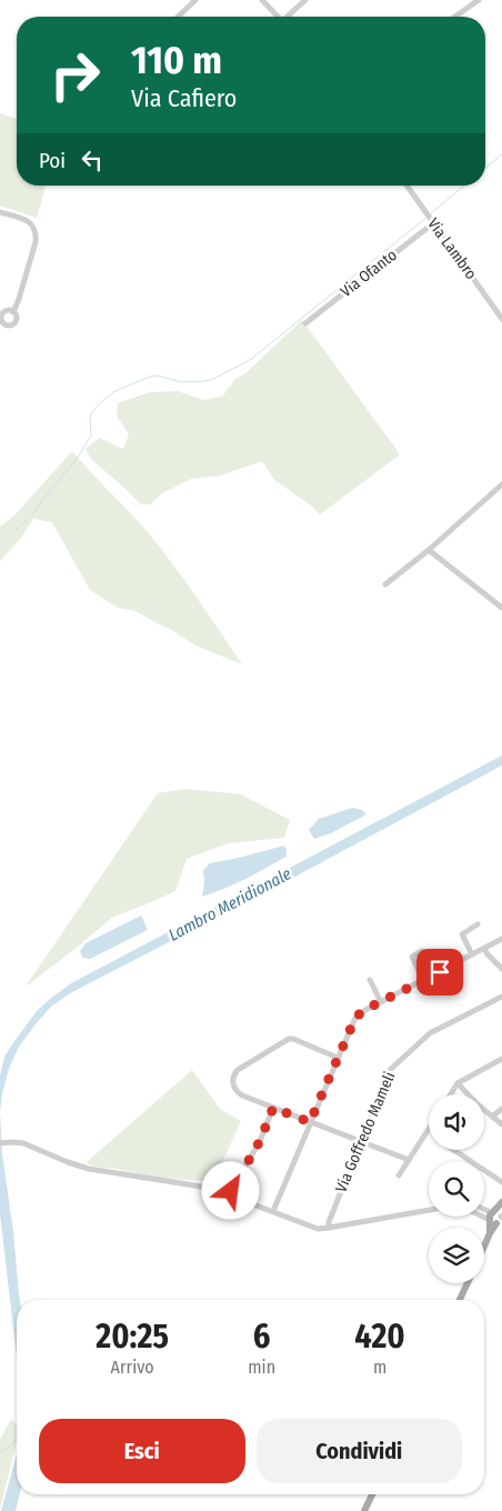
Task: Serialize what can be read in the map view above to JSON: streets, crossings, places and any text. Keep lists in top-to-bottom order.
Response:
{
  "streets": {
    "street": ["Via Lambro", "Via Ofanto", "Via Goffredo Mameli"]
  },
  "crossings": [
    ["Via Lambro", "Via Ofanto"]
  ],
  "water": ["Lambro Meridionale"],
  "page": {
    "turn": ["110 m", "Via Cafiero"],
    "then": "Poi",
    "eta": [
      "20:25",
      "Arrivo",
      "6",
      "min",
      "420",
      "m"
    ],
    "buttons": ["Esci", "Condividi"]
  }
}
